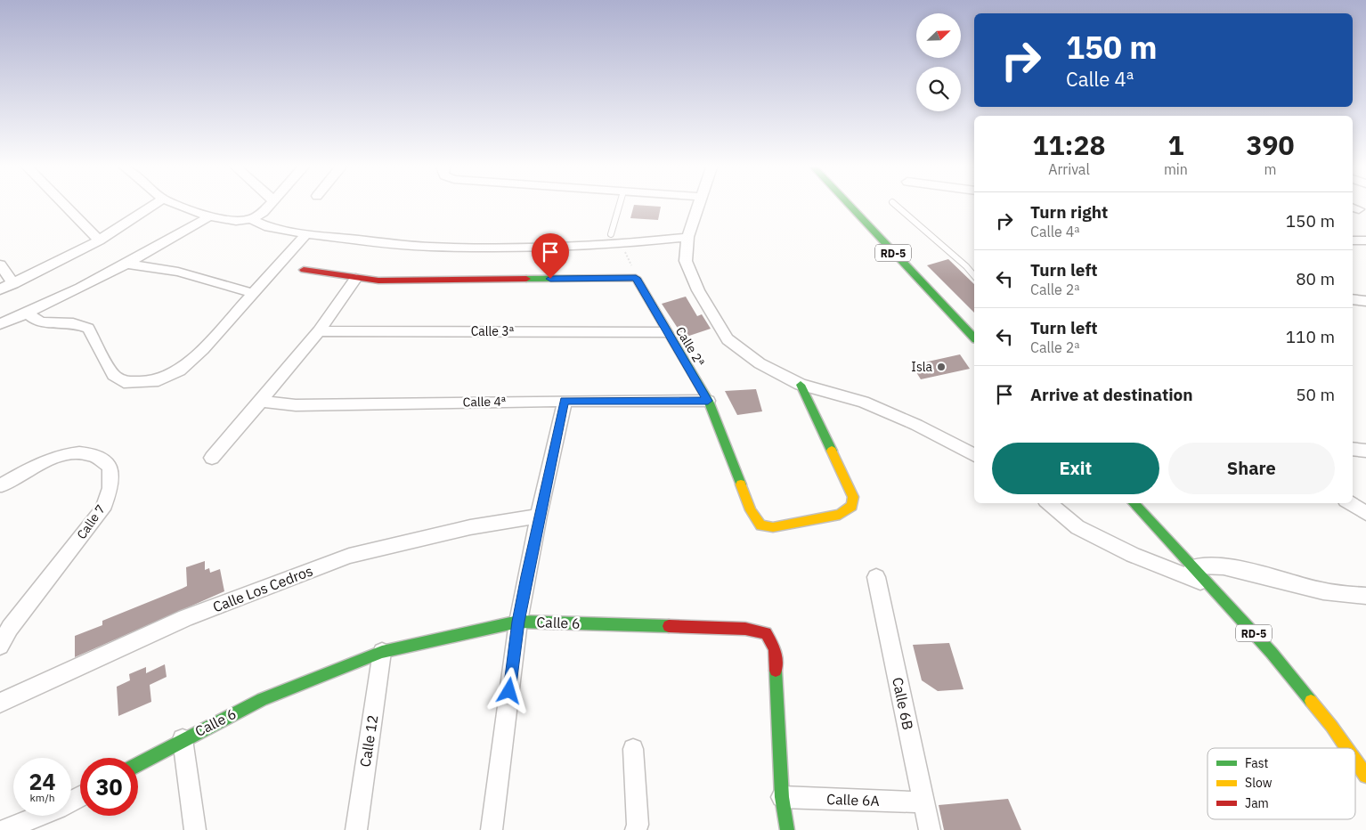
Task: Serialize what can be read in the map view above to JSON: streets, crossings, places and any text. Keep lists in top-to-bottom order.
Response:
{
  "streets": {
    "street": [
      "RD-5",
      "Calle 3ª",
      "Calle 2ª",
      "Calle 4ª",
      "Calle 7",
      "Calle Los Cedros",
      "Calle 6",
      "Calle 6B",
      "Calle 12",
      "Calle 6A"
    ]
  },
  "crossings": [
    ["Calle 3ª", "Calle 2ª"],
    ["Calle 2ª", "Calle 4ª"],
    ["Calle 6", "Calle 12"],
    ["Calle 6", "Calle 6A"],
    ["Calle 6B", "Calle 6A"]
  ],
  "places": ["Isla"],
  "legend": ["Fast", "Slow", "Jam"],
  "north": "top right",
  "page": {
    "turn": ["150 m", "Calle 4ª"],
    "eta": [
      "11:28",
      "Arrival",
      "1",
      "min",
      "390",
      "m"
    ],
    "list": [
      {
        "name": "Turn right",
        "note": "Calle 4ª",
        "value": "150 m"
      },
      {
        "name": "Turn left",
        "note": "Calle 2ª",
        "value": "80 m"
      },
      {
        "name": "Turn left",
        "note": "Calle 2ª",
        "value": "110 m"
      },
      {
        "name": "Arrive at destination",
        "value": "50 m"
      }
    ],
    "buttons": ["Exit", "Share"],
    "speed": "24 km/h",
    "limit": "30"
  }
}
